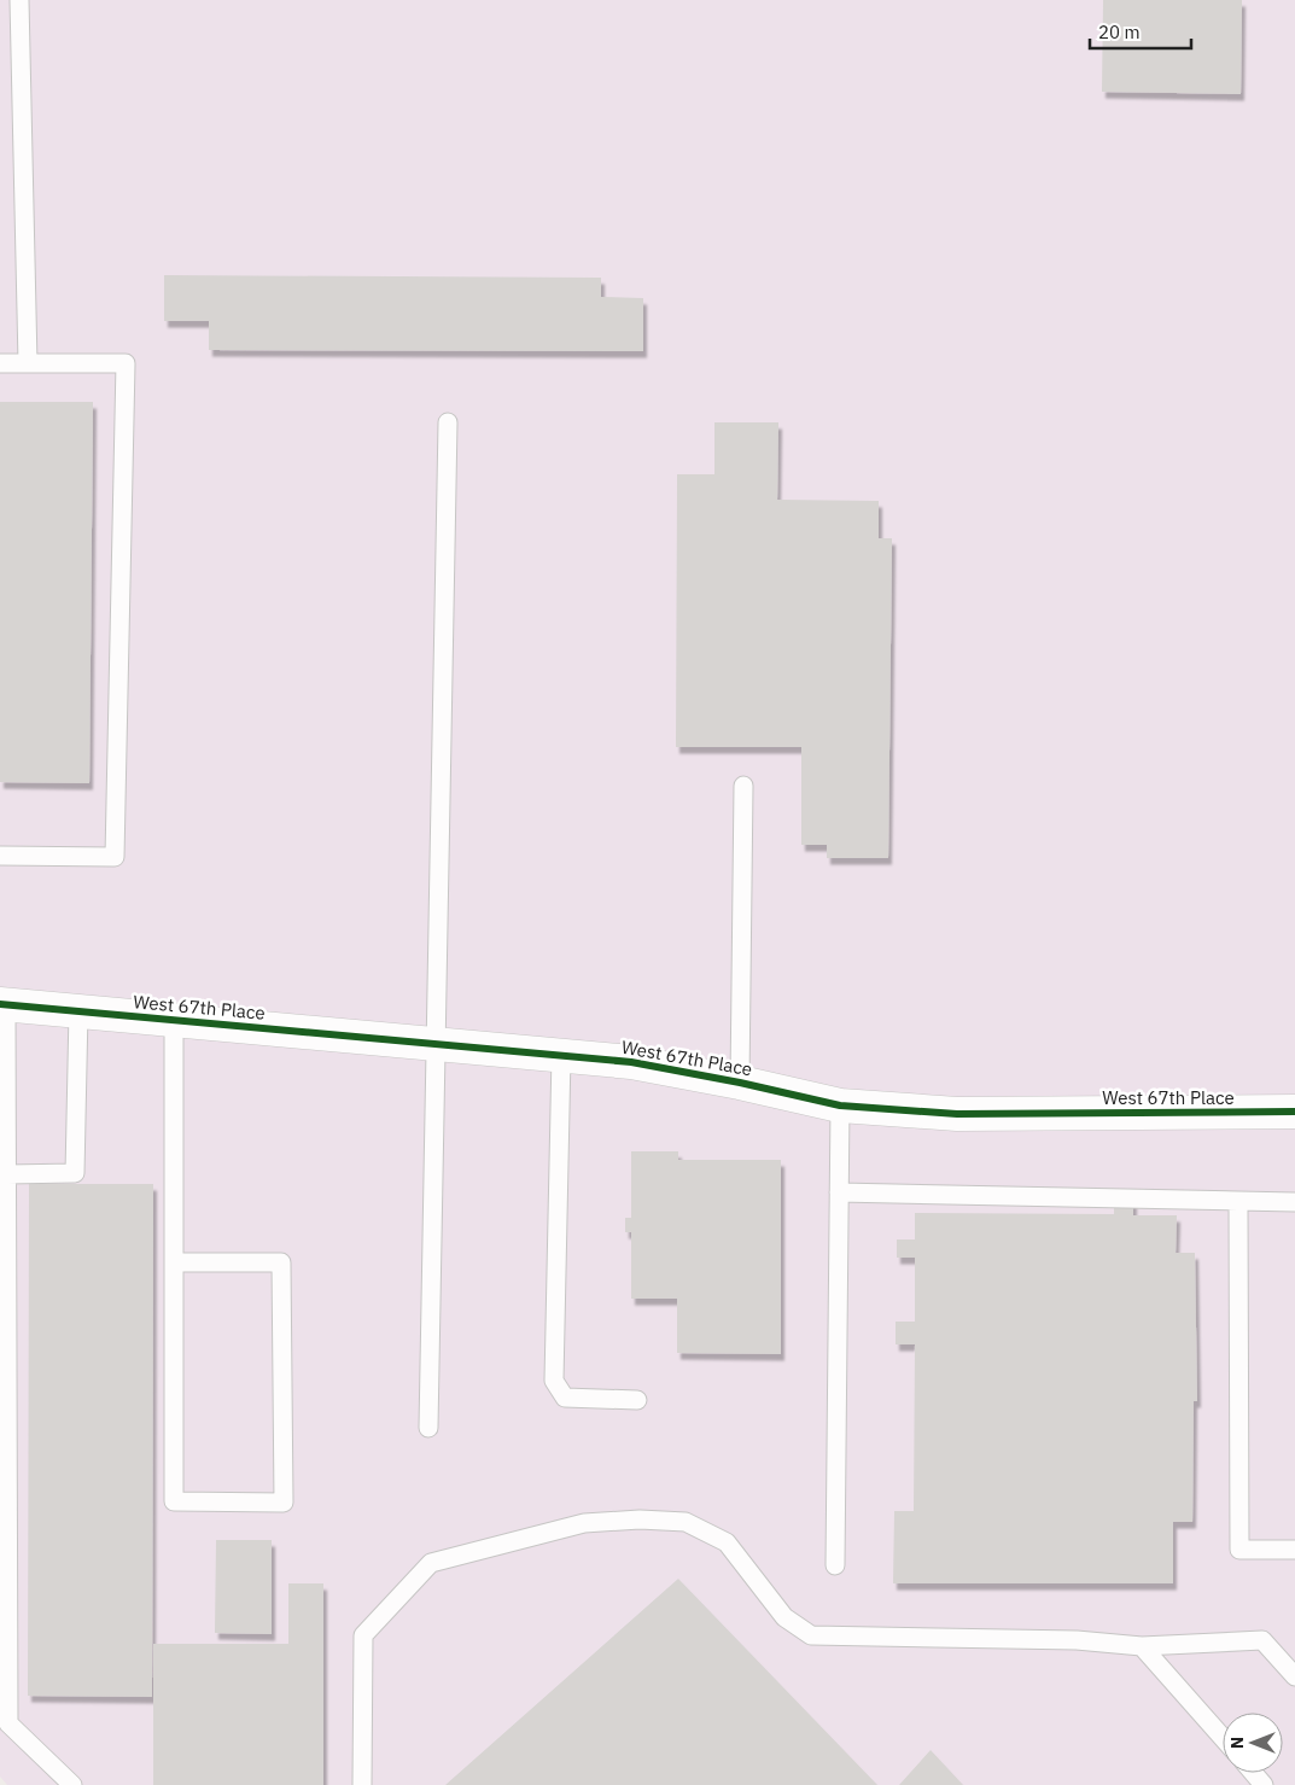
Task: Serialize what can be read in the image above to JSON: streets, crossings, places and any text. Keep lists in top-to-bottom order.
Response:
{
  "streets": {
    "street": ["West 67th Place"]
  },
  "scale_bar": "20 m",
  "north": "left"
}
